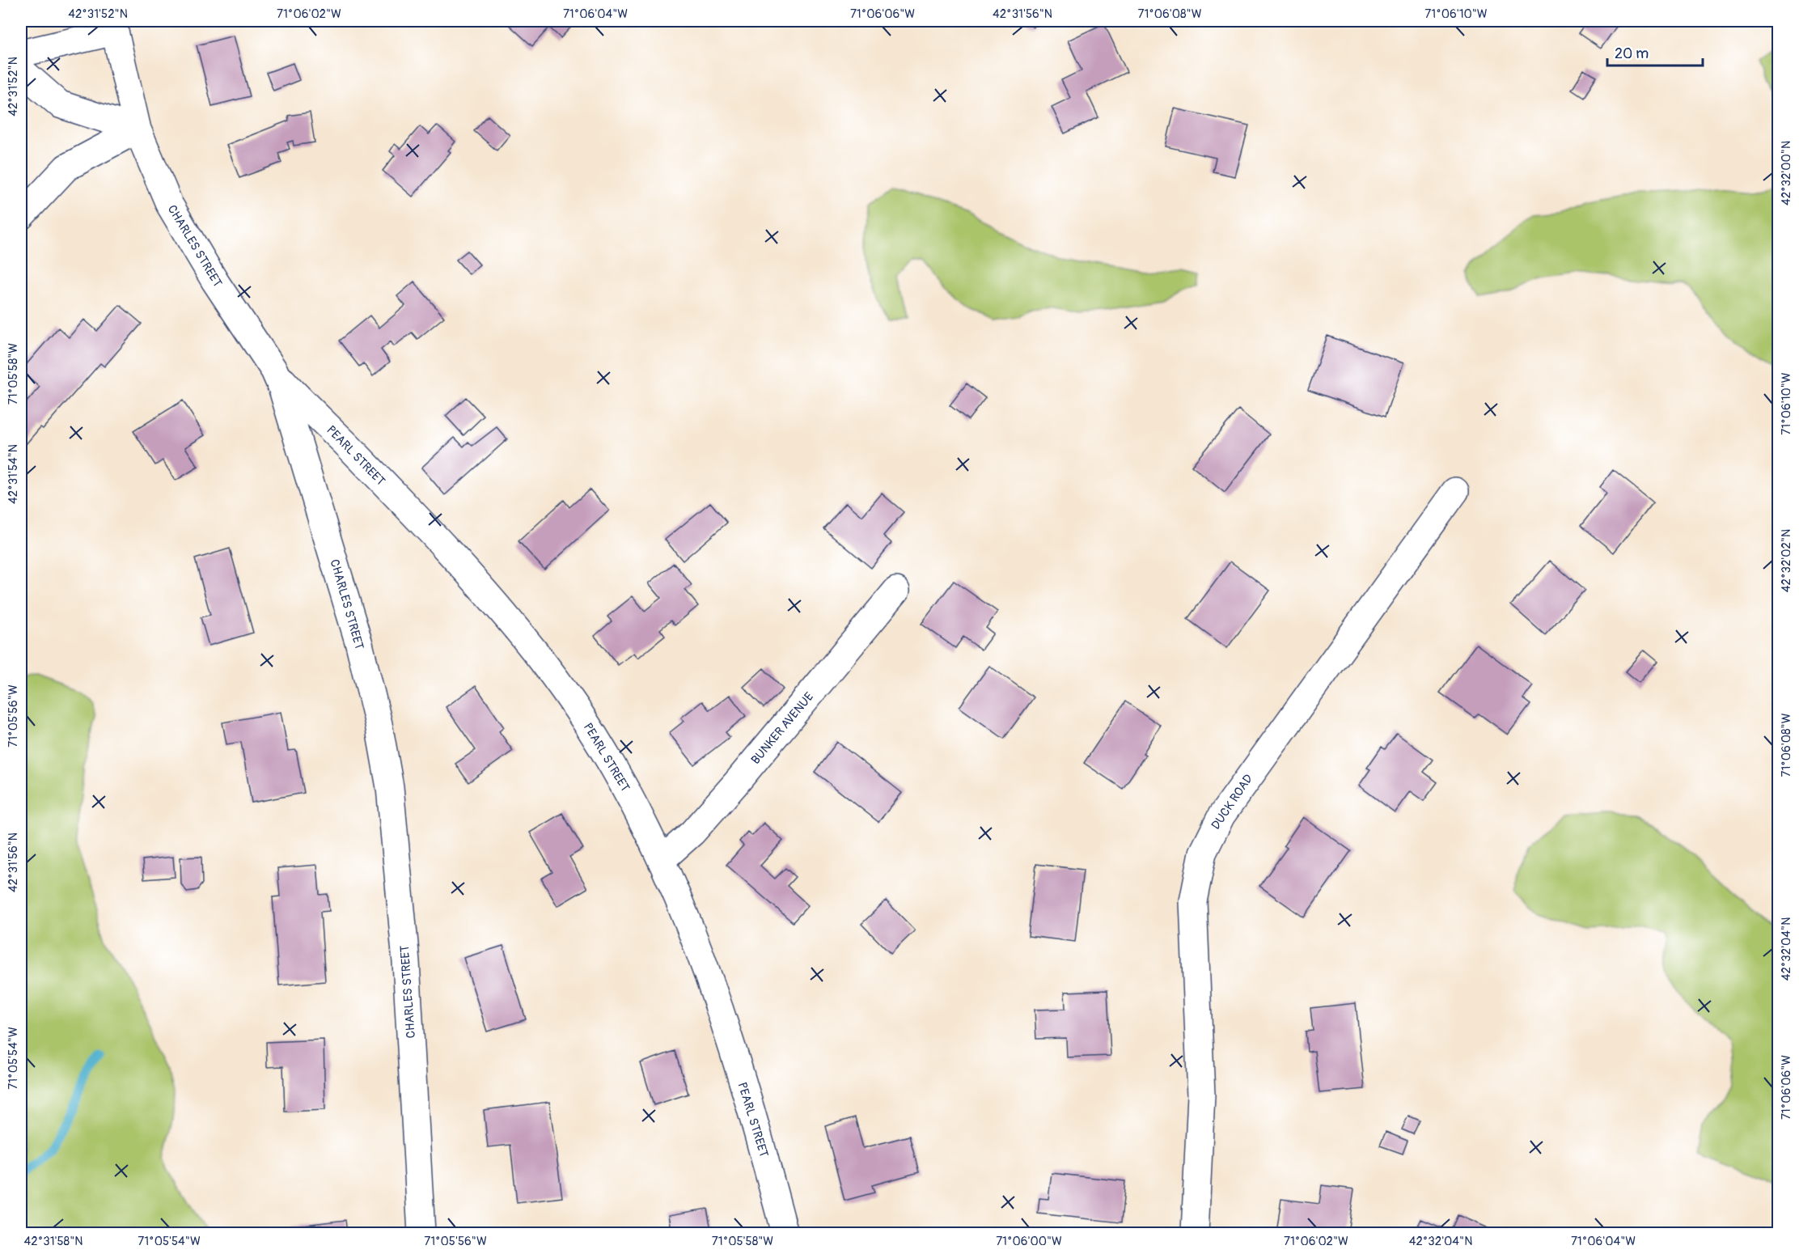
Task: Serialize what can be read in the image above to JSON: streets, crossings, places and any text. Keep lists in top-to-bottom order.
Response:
{
  "streets": {
    "street": [
      "CHARLES STREET",
      "PEARL STREET",
      "BUNKER AVENUE",
      "DUCK ROAD"
    ]
  },
  "crossings": [
    ["CHARLES STREET", "PEARL STREET"],
    ["PEARL STREET", "BUNKER AVENUE"]
  ],
  "scale_bar": "20 m",
  "coordinates": [
    "42°31'52\"N",
    "71°06'02\"W",
    "71°06'04\"W",
    "71°06'06\"W",
    "42°31'56\"N",
    "71°06'08\"W",
    "71°06'10\"W",
    "42°32'00\"N",
    "71°05'58\"W",
    "42°31'54\"N",
    "42°32'02\"N",
    "71°05'56\"W",
    "42°32'04\"N",
    "71°05'54\"W",
    "42°31'58\"N",
    "71°06'00\"W"
  ]
}
